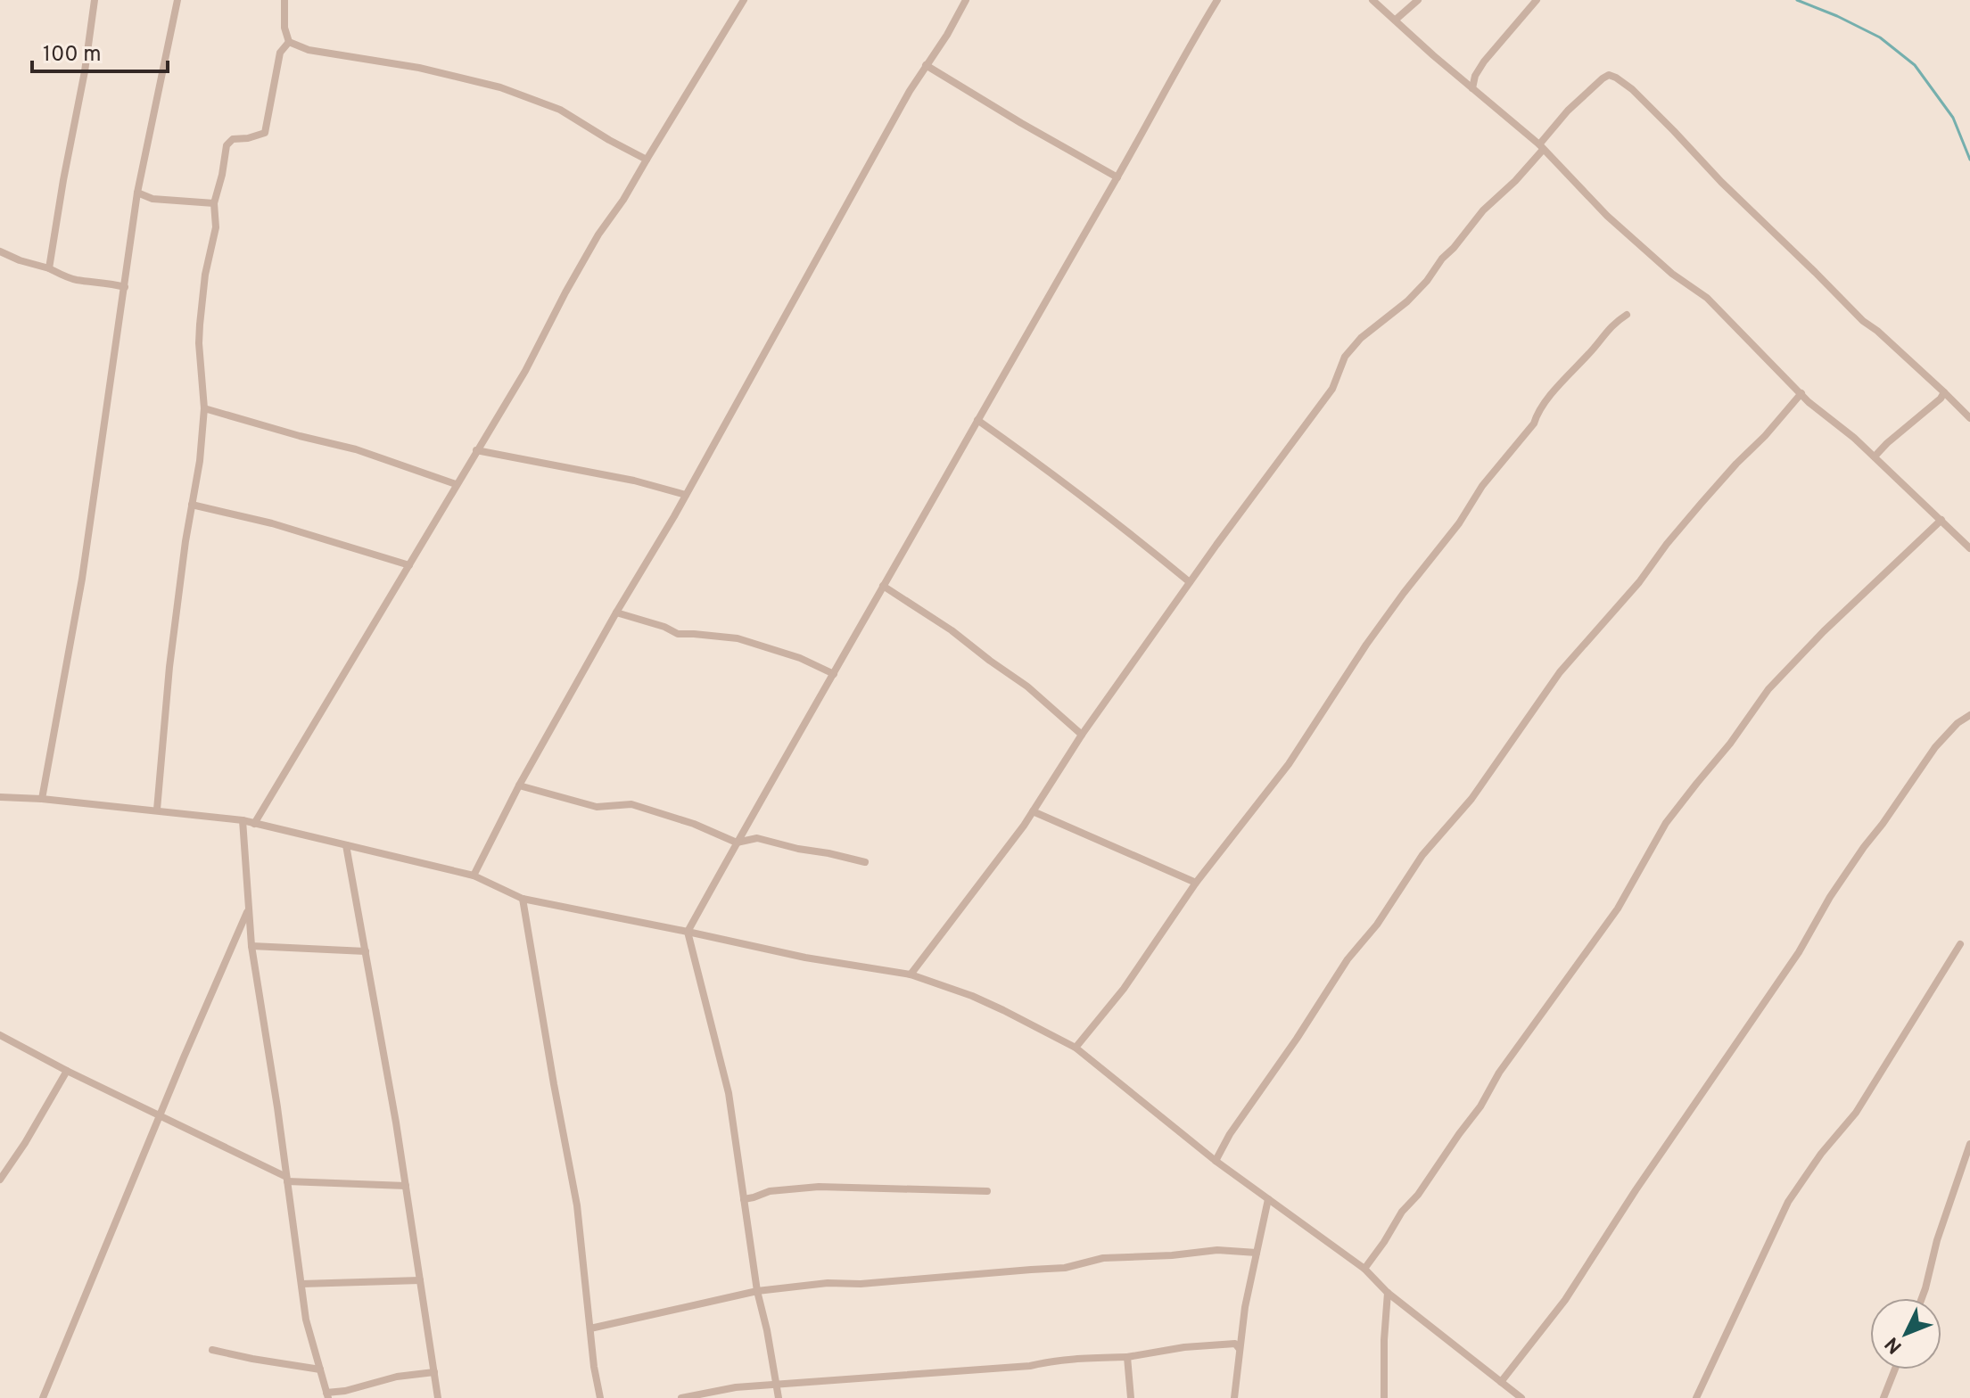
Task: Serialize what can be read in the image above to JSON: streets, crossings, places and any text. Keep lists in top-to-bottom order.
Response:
{
  "scale_bar": "100 m",
  "north": "bottom left"
}
